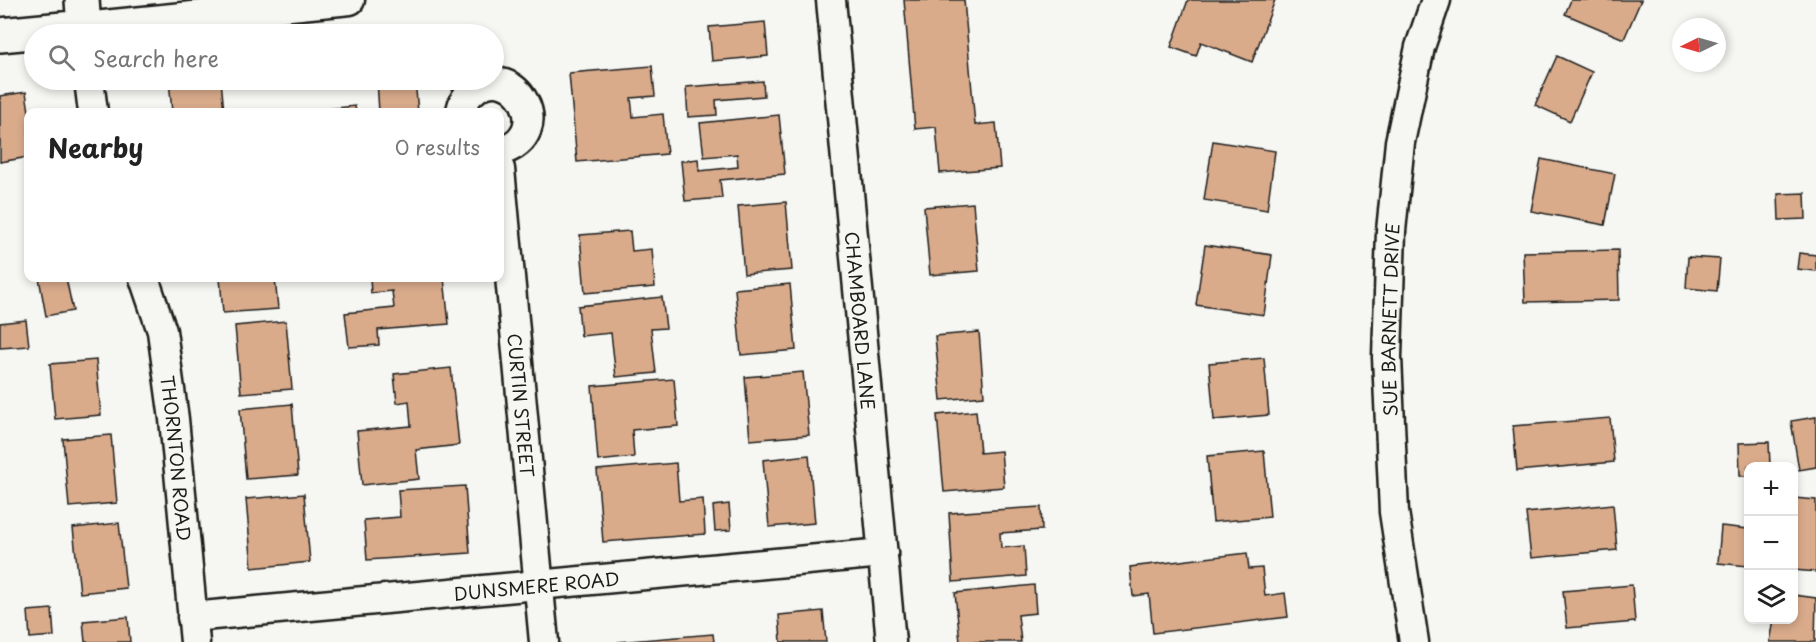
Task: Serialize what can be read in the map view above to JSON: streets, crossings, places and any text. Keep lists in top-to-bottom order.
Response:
{
  "streets": {
    "street": [
      "SUE BARNETT DRIVE",
      "CHAMBOARD LANE",
      "CURTIN STREET",
      "THORNTON ROAD",
      "DUNSMERE ROAD"
    ]
  },
  "crossings": [
    ["CHAMBOARD LANE", "DUNSMERE ROAD"],
    ["CURTIN STREET", "DUNSMERE ROAD"],
    ["THORNTON ROAD", "DUNSMERE ROAD"]
  ],
  "north": "left",
  "page": {
    "search": "Search here",
    "heading": ["Nearby", "0 results"],
    "map_buttons": ["+", "−"]
  }
}
